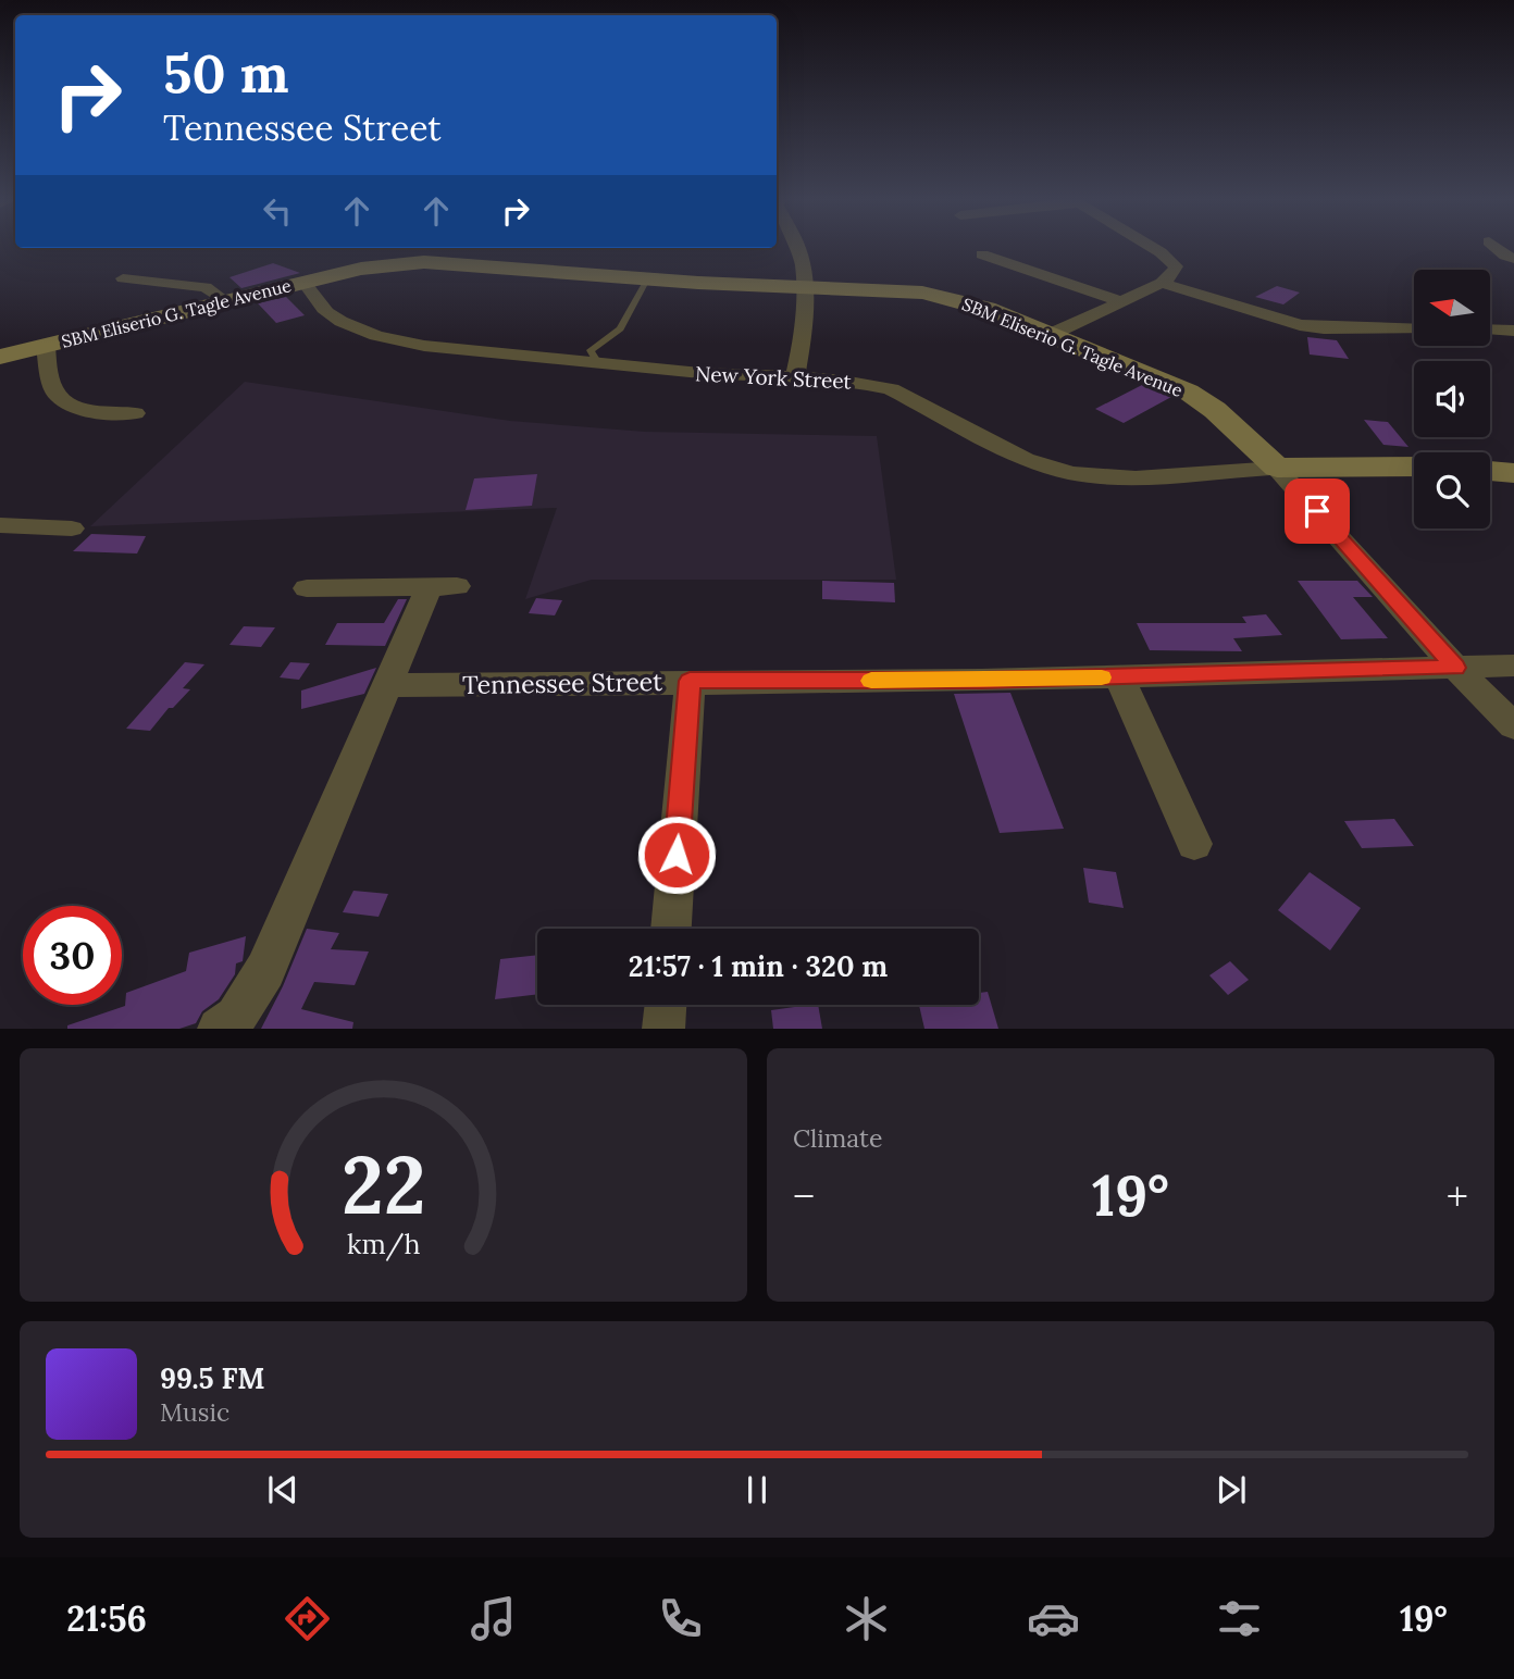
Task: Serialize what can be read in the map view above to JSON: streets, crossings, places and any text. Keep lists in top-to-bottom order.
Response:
{
  "streets": {
    "street": ["SBM Eliserio G. Tagle Avenue", "New York Street", "Tennessee Street"]
  },
  "crossings": [
    ["SBM Eliserio G. Tagle Avenue", "New York Street"],
    ["SBM Eliserio G. Tagle Avenue", "Tennessee Street"]
  ],
  "north": "left",
  "page": {
    "turn": ["50 m", "Tennessee Street"],
    "limit": "30",
    "trip": "21:57 · 1 min · 320 m",
    "tile": "Climate",
    "heat": ["−", "19°", "+"],
    "song": ["99.5 FM", "Music"],
    "tabs": ["21:56", "19°"],
    "gauge": ["22", "km/h"]
  }
}
